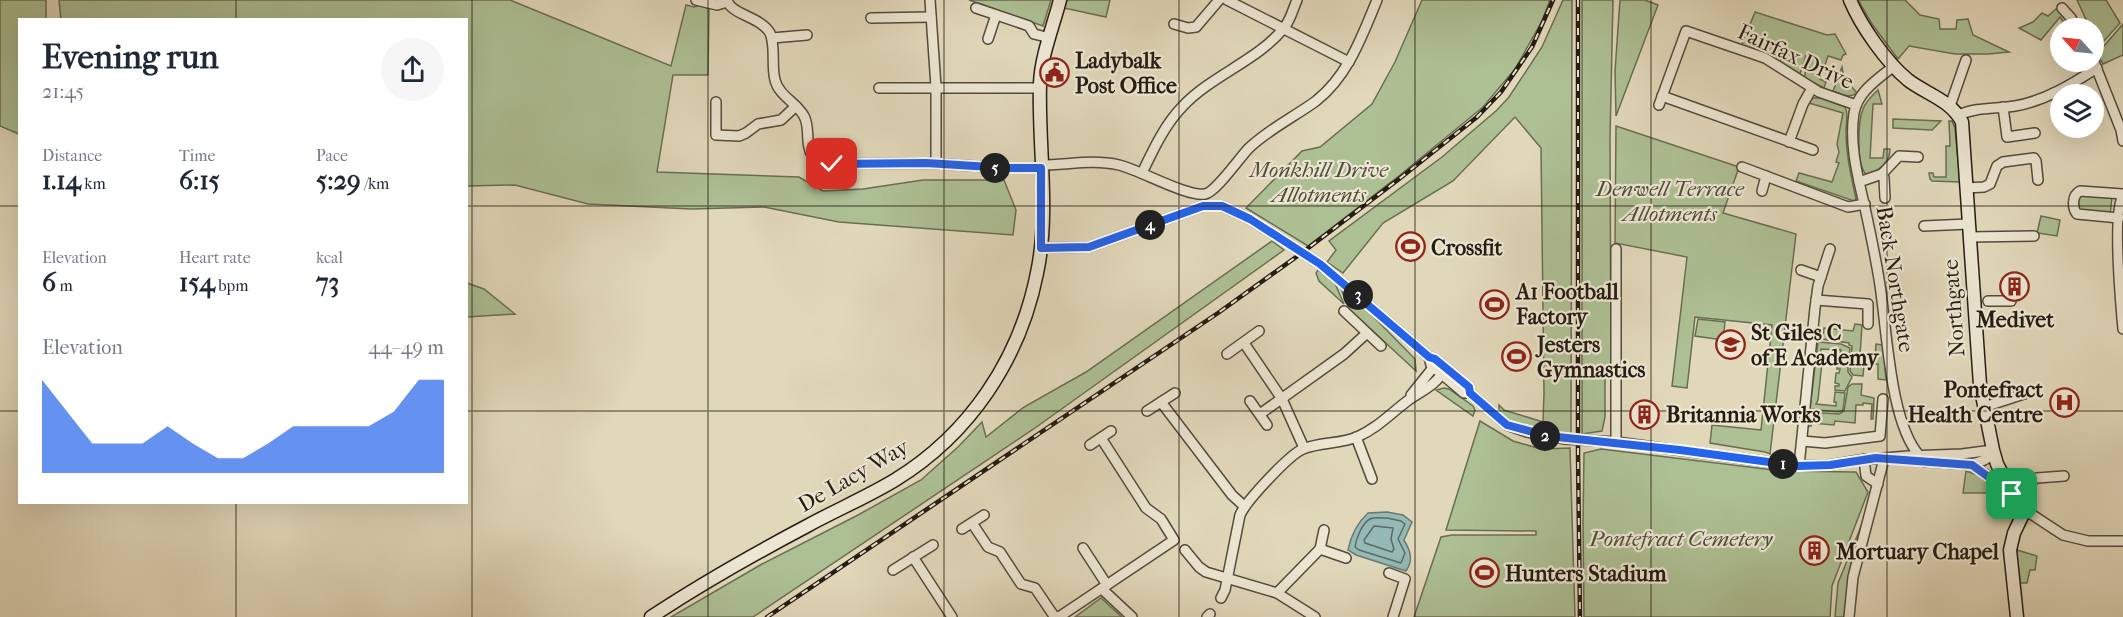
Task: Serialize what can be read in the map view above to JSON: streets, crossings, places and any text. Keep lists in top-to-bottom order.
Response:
{
  "streets": {
    "street": [
      "Fairfax Drive",
      "Back Northgate",
      "Northgate",
      "De Lacy Way"
    ]
  },
  "crossings": [
    ["Fairfax Drive", "Back Northgate"]
  ],
  "parks": ["Monkhill Drive Allotments", "Denwell Terrace Allotments", "Pontefract Cemetery"],
  "places": {
    "public building": ["Ladybalk Post Office"],
    "sports": [
      "Crossfit",
      "A1 Football Factory",
      "Jesters Gymnastics",
      "Hunters Stadium"
    ],
    "building": ["Medivet", "Britannia Works", "Mortuary Chapel"],
    "school or university": ["St Giles C of E Academy"],
    "hospital": ["Pontefract Health Centre"]
  },
  "north": "top left",
  "page": {
    "heading": ["Evening run", "21:45"],
    "stats": [
      ["Distance", "1.14 km"],
      ["Time", "6:15"],
      ["Pace", "5:29 /km"],
      ["Elevation", "6 m"],
      ["Heart rate", "154 bpm"],
      ["kcal", "73"]
    ],
    "pins": [
      "5",
      "4",
      "3",
      "2",
      "1"
    ],
    "chart": ["Elevation", "44–49 m"]
  }
}
